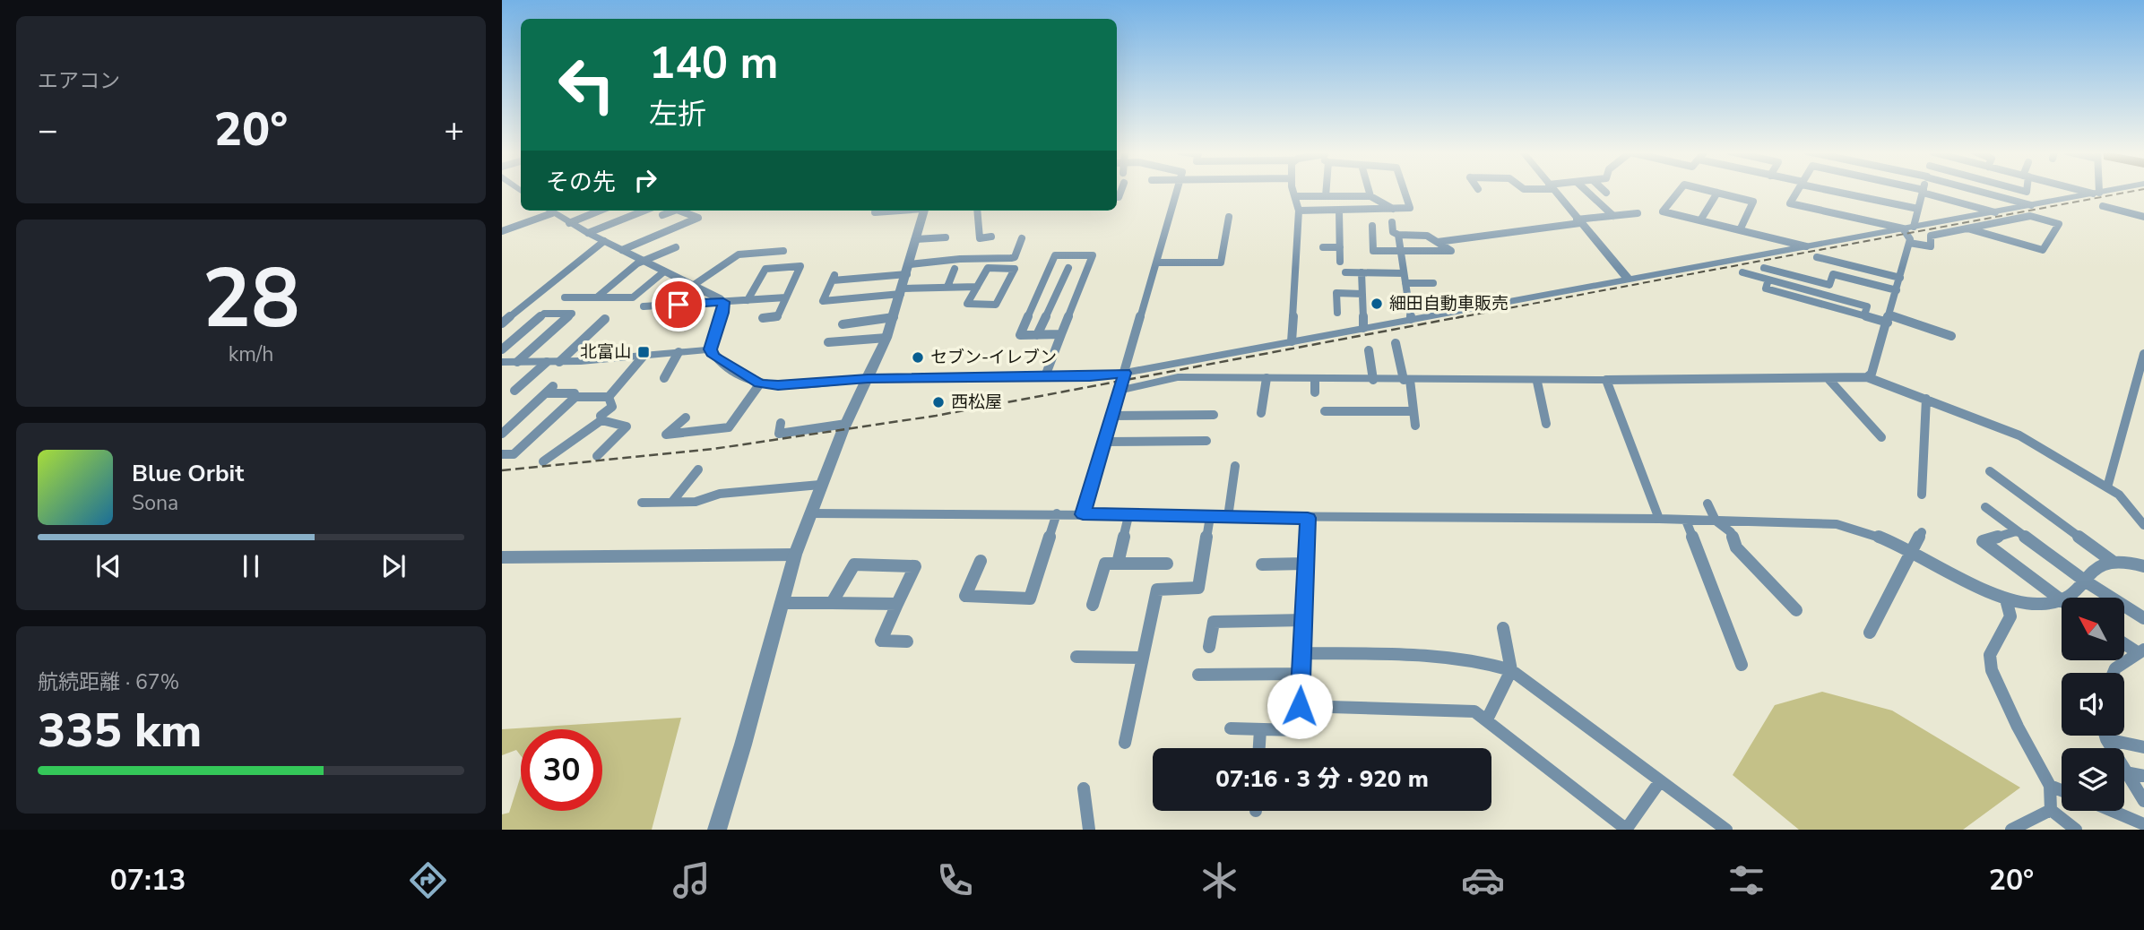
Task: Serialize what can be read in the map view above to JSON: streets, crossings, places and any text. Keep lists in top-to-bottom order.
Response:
{
  "places": {
    "other": ["細田自動車販売", "セブン-イレブン", "西松屋"],
    "transit": ["北富山"]
  },
  "north": "top left",
  "page": {
    "tile": [
      "エアコン",
      ["28", "km/h"],
      ["航続距離 · 67%", "335 km"]
    ],
    "turn": ["140 m", "左折"],
    "heat": ["−", "20°", "+"],
    "then": "その先",
    "song": ["Blue Orbit", "Sona"],
    "limit": "30",
    "trip": "07:16 · 3 分 · 920 m",
    "tabs": ["07:13", "20°"]
  }
}
